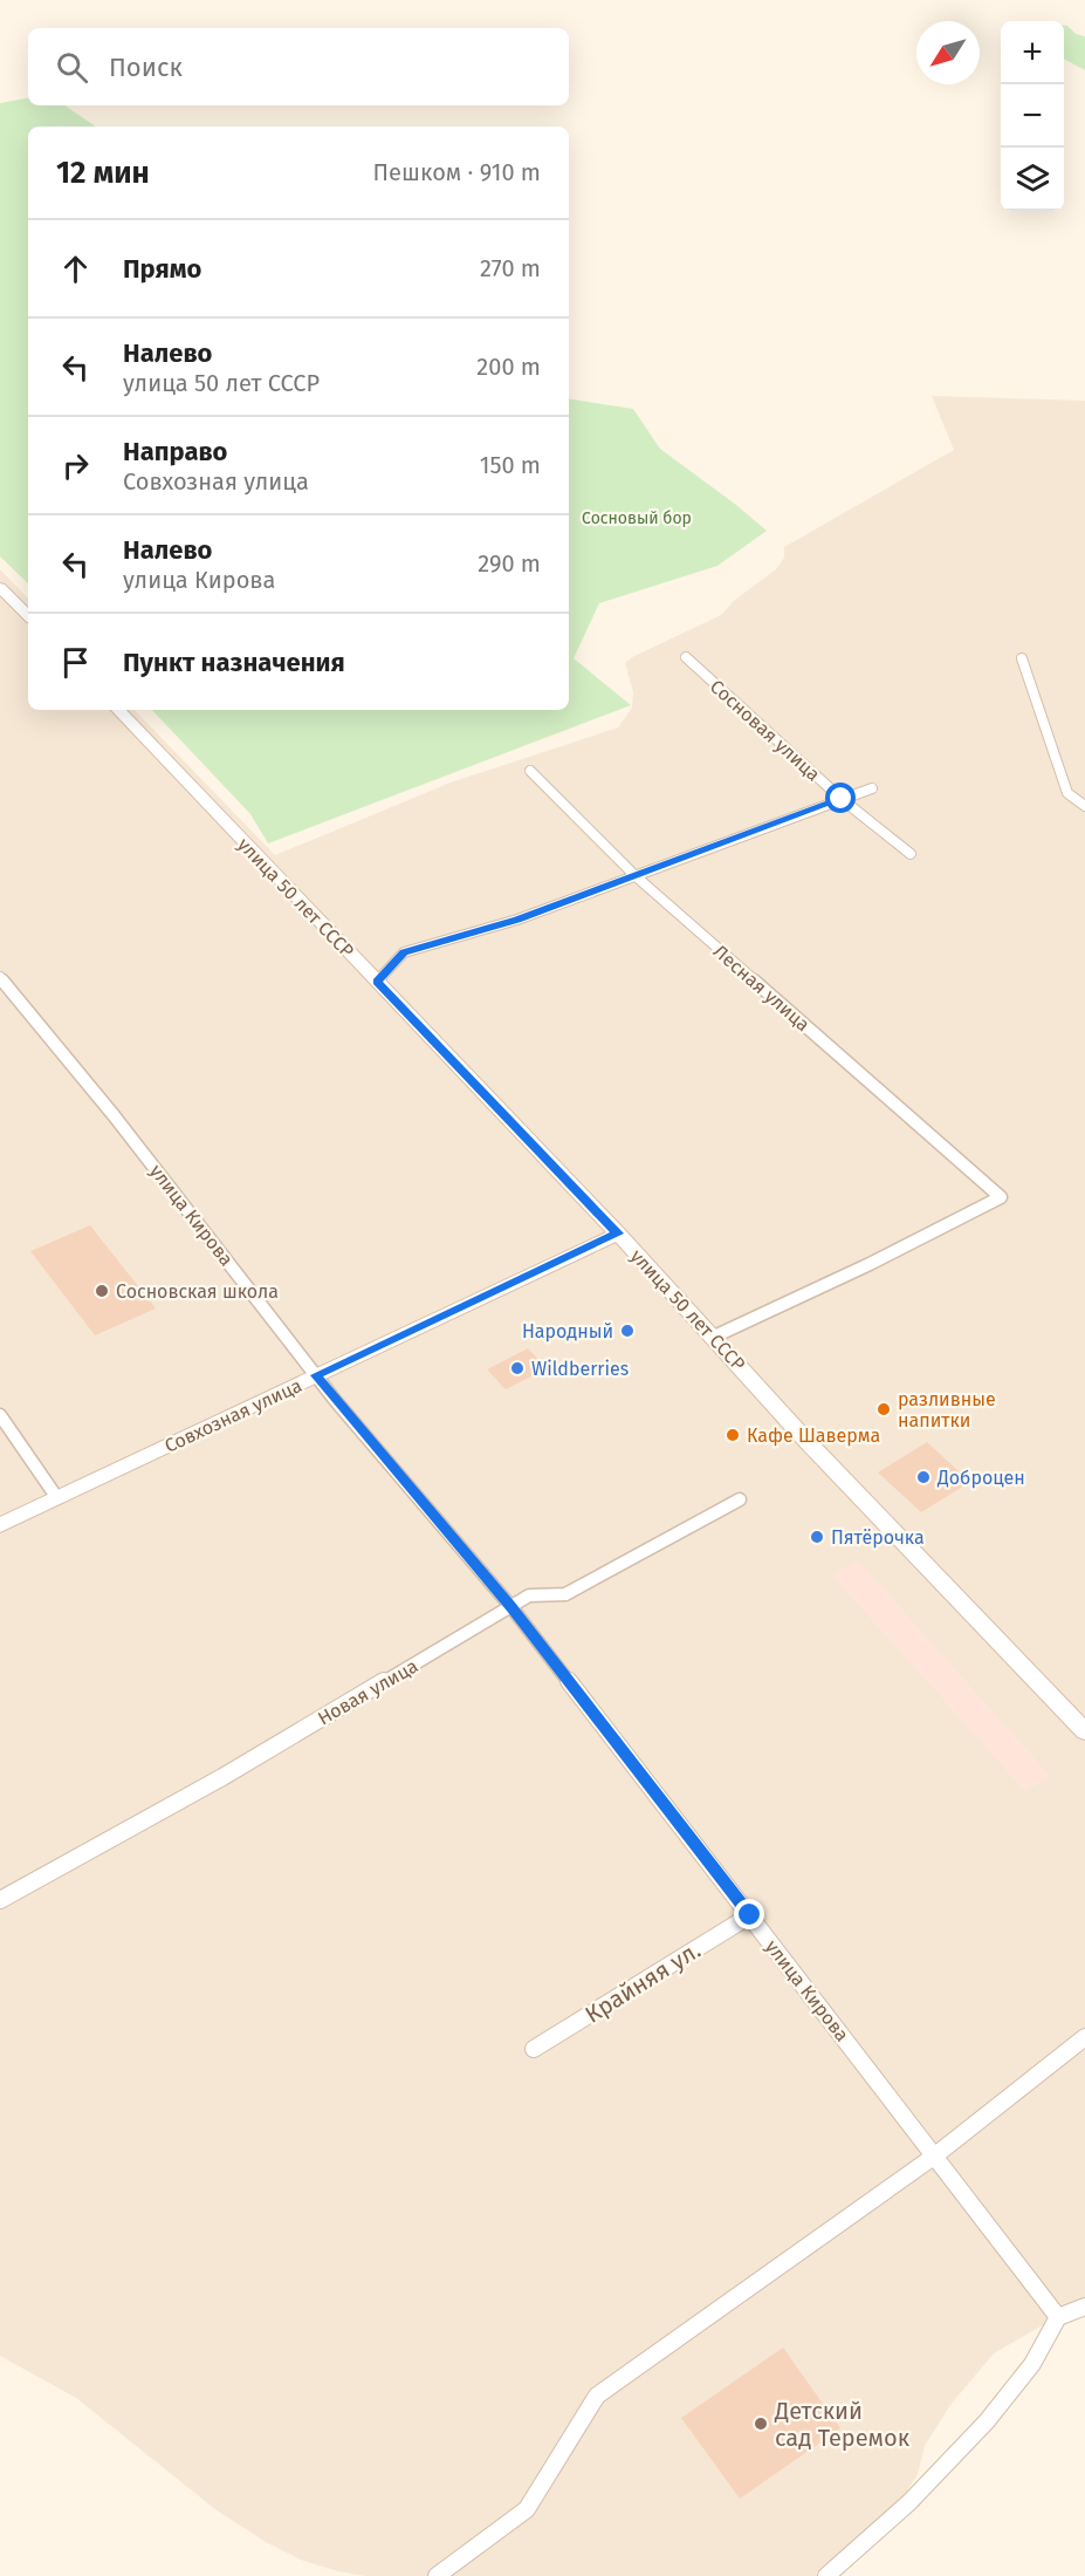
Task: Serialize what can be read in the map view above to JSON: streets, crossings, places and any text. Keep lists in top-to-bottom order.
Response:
{
  "streets": {
    "main road": ["улица 50 лет СССР", "Совхозная улица"],
    "street": [
      "Сосновая улица",
      "Лесная улица",
      "улица Кирова",
      "Новая улица",
      "Крайняя ул."
    ]
  },
  "crossings": [
    ["улица 50 лет СССР", "Лесная улица"],
    ["улица 50 лет СССР", "Совхозная улица"],
    ["улица Кирова", "Совхозная улица"],
    ["улица Кирова", "Новая улица"],
    ["улица Кирова", "Крайняя ул."]
  ],
  "parks": ["Сосновый бор"],
  "places": [
    "Сосновская школа",
    "Народный",
    "Wildberries",
    "разливные напитки",
    "Кафе Шаверма",
    "Доброцен",
    "Пятёрочка",
    "Детский сад Теремок"
  ],
  "north": "bottom left",
  "page": {
    "map_buttons": ["+", "−"],
    "search": "Поиск",
    "heading": ["12 мин", "Пешком · 910 m"],
    "list": [
      ["Прямо", "270 m"],
      ["Налево", "улица 50 лет СССР", "200 m"],
      ["Направо", "Совхозная улица", "150 m"],
      ["Налево", "улица Кирова", "290 m"],
      "Пункт назначения"
    ]
  }
}
